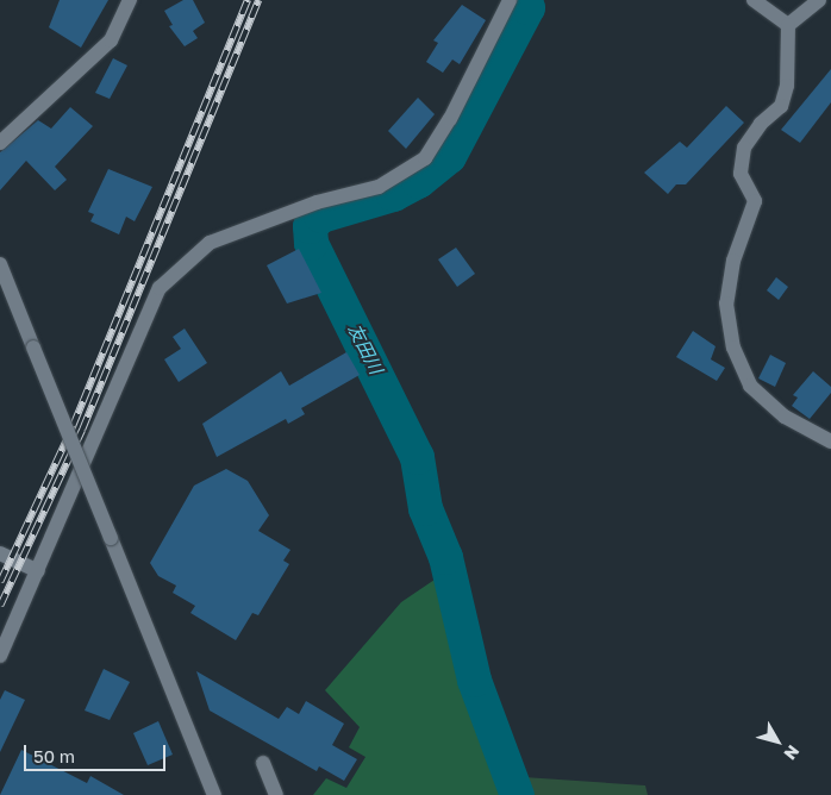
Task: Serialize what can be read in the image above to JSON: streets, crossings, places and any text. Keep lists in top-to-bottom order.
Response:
{
  "water": ["友田川"],
  "scale_bar": "50 m",
  "north": "bottom right"
}
